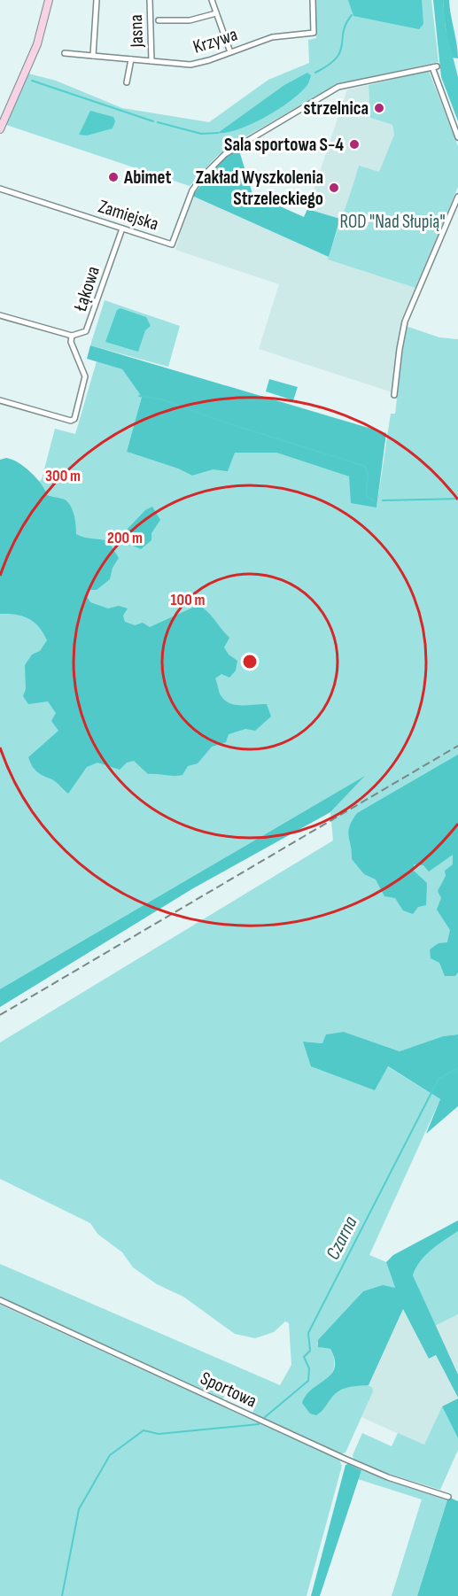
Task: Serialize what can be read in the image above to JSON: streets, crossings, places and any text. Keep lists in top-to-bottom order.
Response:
{
  "streets": {
    "street": [
      "Jasna",
      "Krzywa",
      "Zamiejska",
      "Łąkowa",
      "Sportowa"
    ]
  },
  "crossings": [
    ["Jasna", "Krzywa"],
    ["Zamiejska", "Łąkowa"]
  ],
  "water": ["Czarna"],
  "parks": ["ROD \"Nad Słupią\""],
  "places": [
    "strzelnica",
    "Sala sportowa S-4",
    "Abimet",
    "Zakład Wyszkolenia Strzeleckiego"
  ],
  "rings": ["300 m", "200 m", "100 m"]
}
